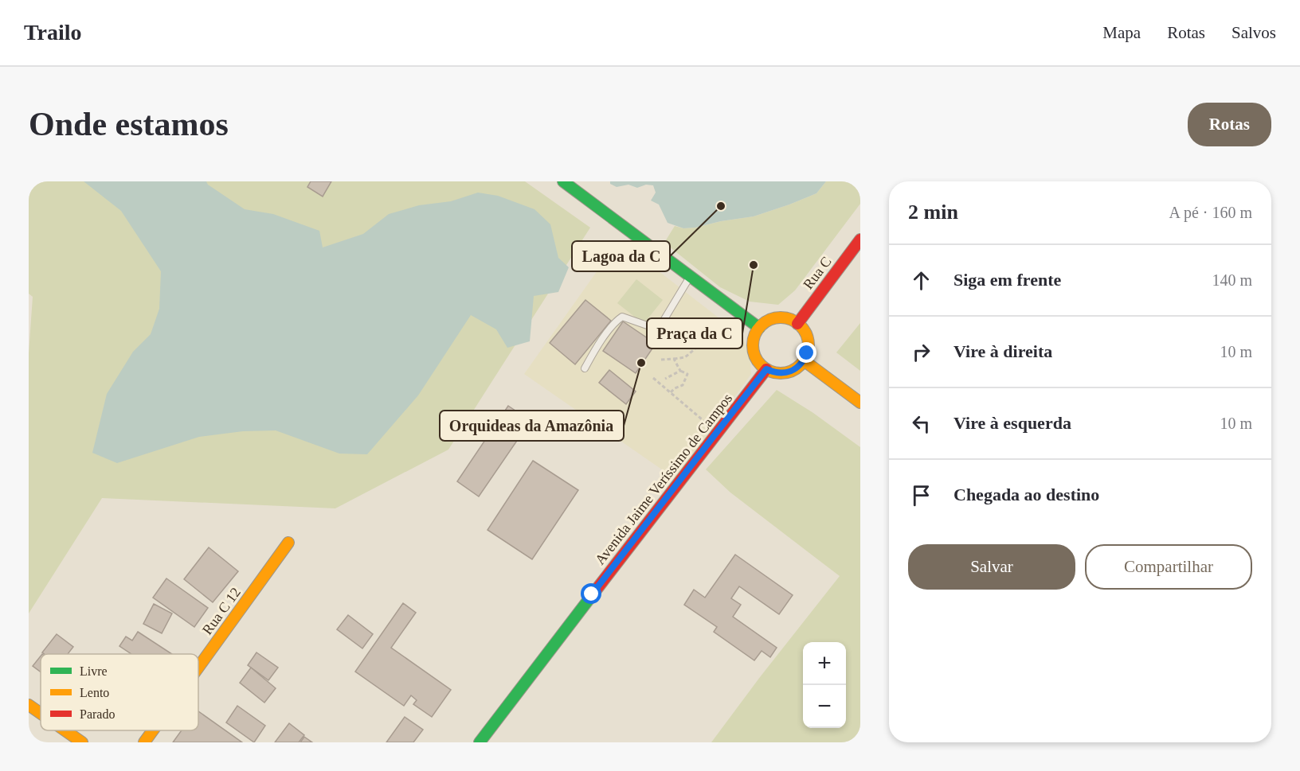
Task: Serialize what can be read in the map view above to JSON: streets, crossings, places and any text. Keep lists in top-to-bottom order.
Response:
{
  "streets": {
    "street": ["Rua C", "Avenida Jaime Veríssimo de Campos", "Rua C 12"]
  },
  "crossings": [
    ["Rua C", "Avenida Jaime Veríssimo de Campos"]
  ],
  "places": ["Lagoa da C", "Praça da C", "Orquideas da Amazônia"],
  "legend": ["Livre", "Lento", "Parado"],
  "page": {
    "header": "Trailo",
    "nav": ["Mapa", "Rotas", "Salvos"],
    "buttons": [
      "Rotas",
      ["Salvar", "Compartilhar"]
    ],
    "title": "Onde estamos",
    "heading": ["2 min", "A pé · 160 m"],
    "list": [
      ["Siga em frente", "140 m"],
      ["Vire à direita", "10 m"],
      ["Vire à esquerda", "10 m"],
      "Chegada ao destino"
    ],
    "map_buttons": ["+", "−"]
  }
}
